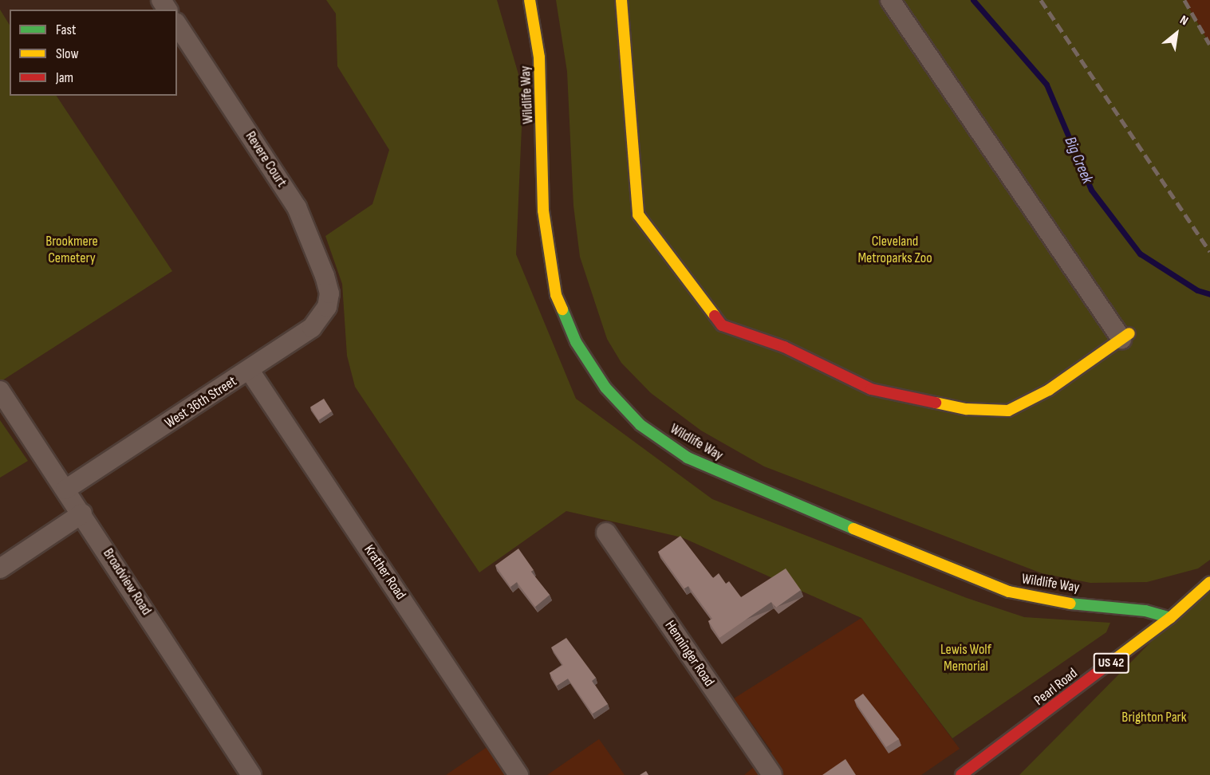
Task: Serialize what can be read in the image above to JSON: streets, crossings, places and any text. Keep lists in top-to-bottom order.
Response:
{
  "streets": {
    "street": [
      "Wildlife Way",
      "Revere Court",
      "West 36th Street",
      "Krather Road",
      "Broadview Road",
      "Henninger Road",
      "US 42",
      "Pearl Road"
    ]
  },
  "crossings": [
    ["Wildlife Way", "Pearl Road"],
    ["Revere Court", "West 36th Street"],
    ["West 36th Street", "Krather Road"],
    ["West 36th Street", "Broadview Road"]
  ],
  "water": ["Big Creek"],
  "parks": [
    "Brookmere Cemetery",
    "Cleveland Metroparks Zoo",
    "Lewis Wolf Memorial",
    "Brighton Park"
  ],
  "legend": ["Fast", "Slow", "Jam"],
  "north": "top right"
}
